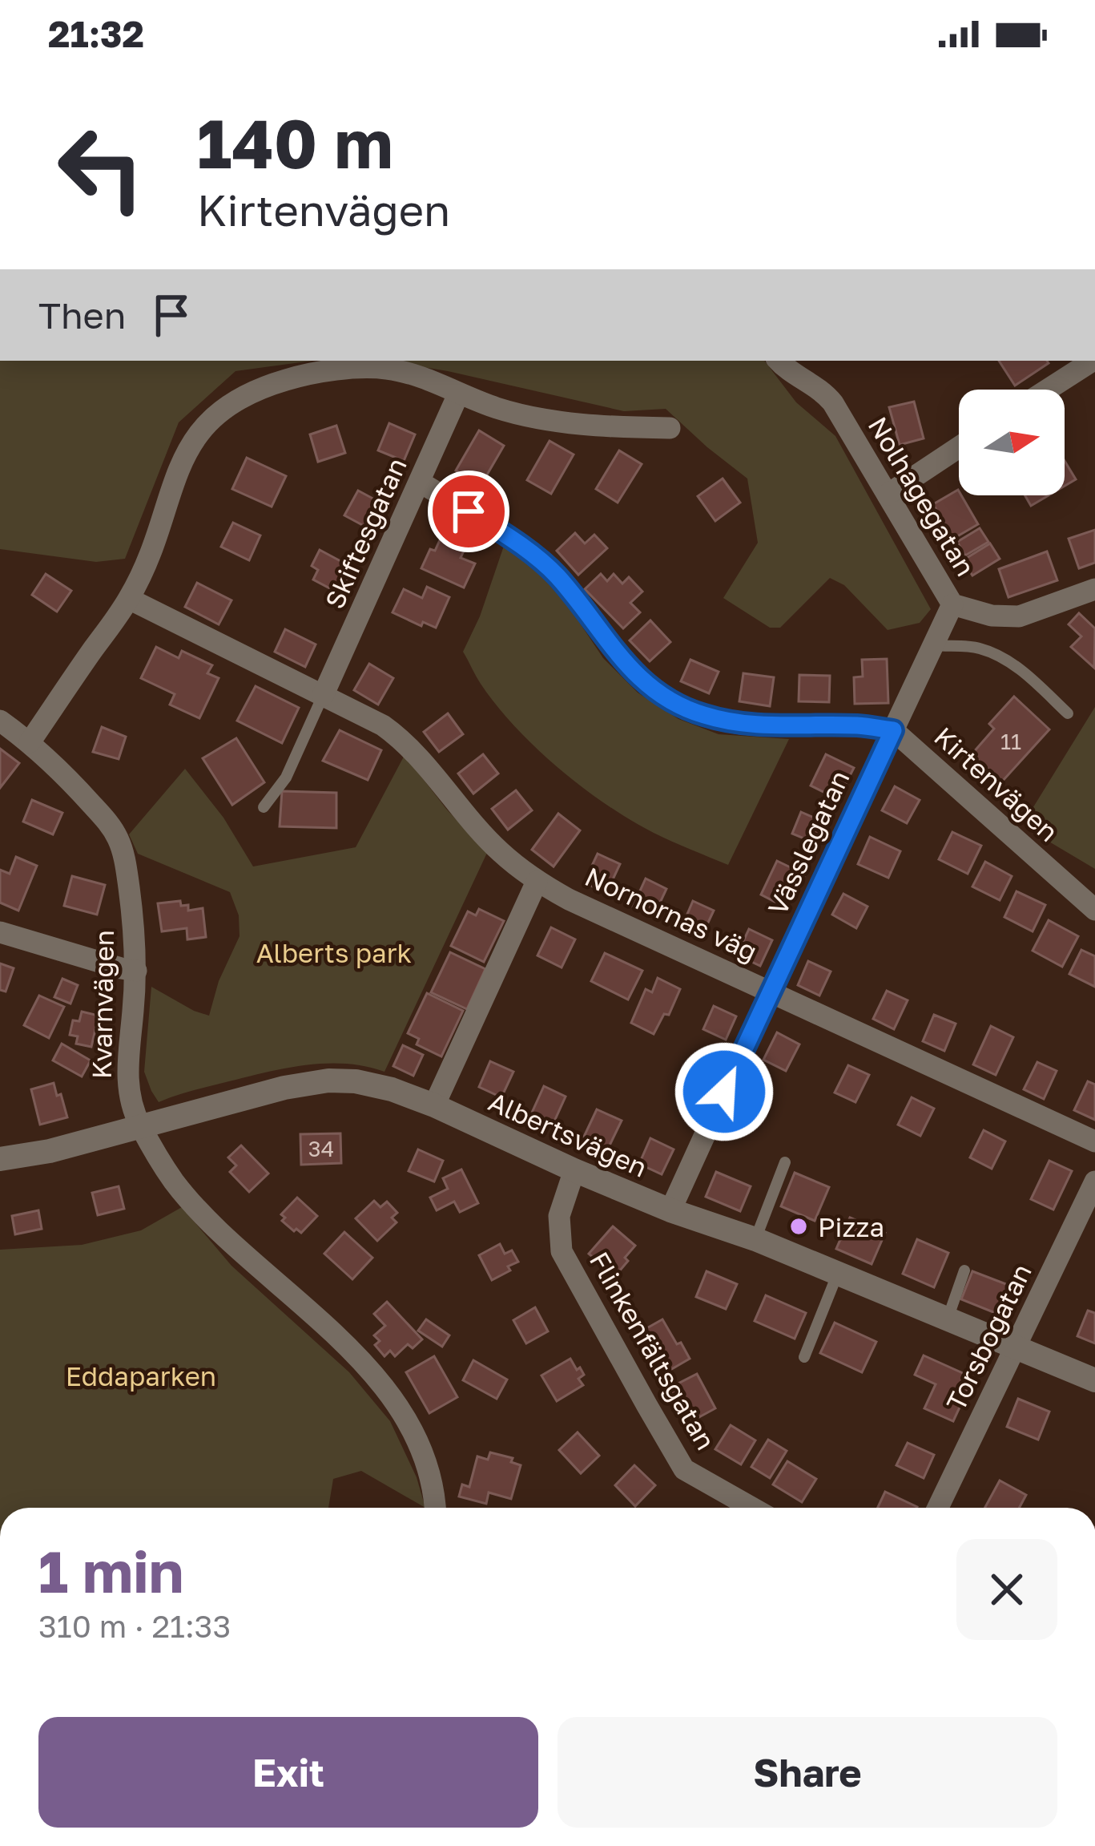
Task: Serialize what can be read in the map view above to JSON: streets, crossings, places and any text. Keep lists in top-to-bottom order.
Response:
{
  "streets": {
    "street": [
      "Nolhagegatan",
      "Skiftesgatan",
      "Kirtenvägen",
      "Vässlegatan",
      "Nornornas väg",
      "Kvarnvägen",
      "Albertsvägen",
      "Torsbogatan",
      "Flinkenfältsgatan"
    ]
  },
  "crossings": [
    ["Nolhagegatan", "Vässlegatan"],
    ["Skiftesgatan", "Kirtenvägen"],
    ["Skiftesgatan", "Nornornas väg"],
    ["Kirtenvägen", "Vässlegatan"],
    ["Vässlegatan", "Nornornas väg"],
    ["Vässlegatan", "Albertsvägen"],
    ["Kvarnvägen", "Albertsvägen"],
    ["Albertsvägen", "Torsbogatan"],
    ["Albertsvägen", "Flinkenfältsgatan"]
  ],
  "parks": ["Alberts park", "Eddaparken"],
  "places": ["Pizza"],
  "house_numbers": ["11", "34"],
  "north": "right",
  "page": {
    "status": "21:32",
    "turn": ["140 m", "Kirtenvägen"],
    "then": "Then",
    "heading": ["1 min", "310 m · 21:33"],
    "buttons": ["Exit", "Share"]
  }
}
